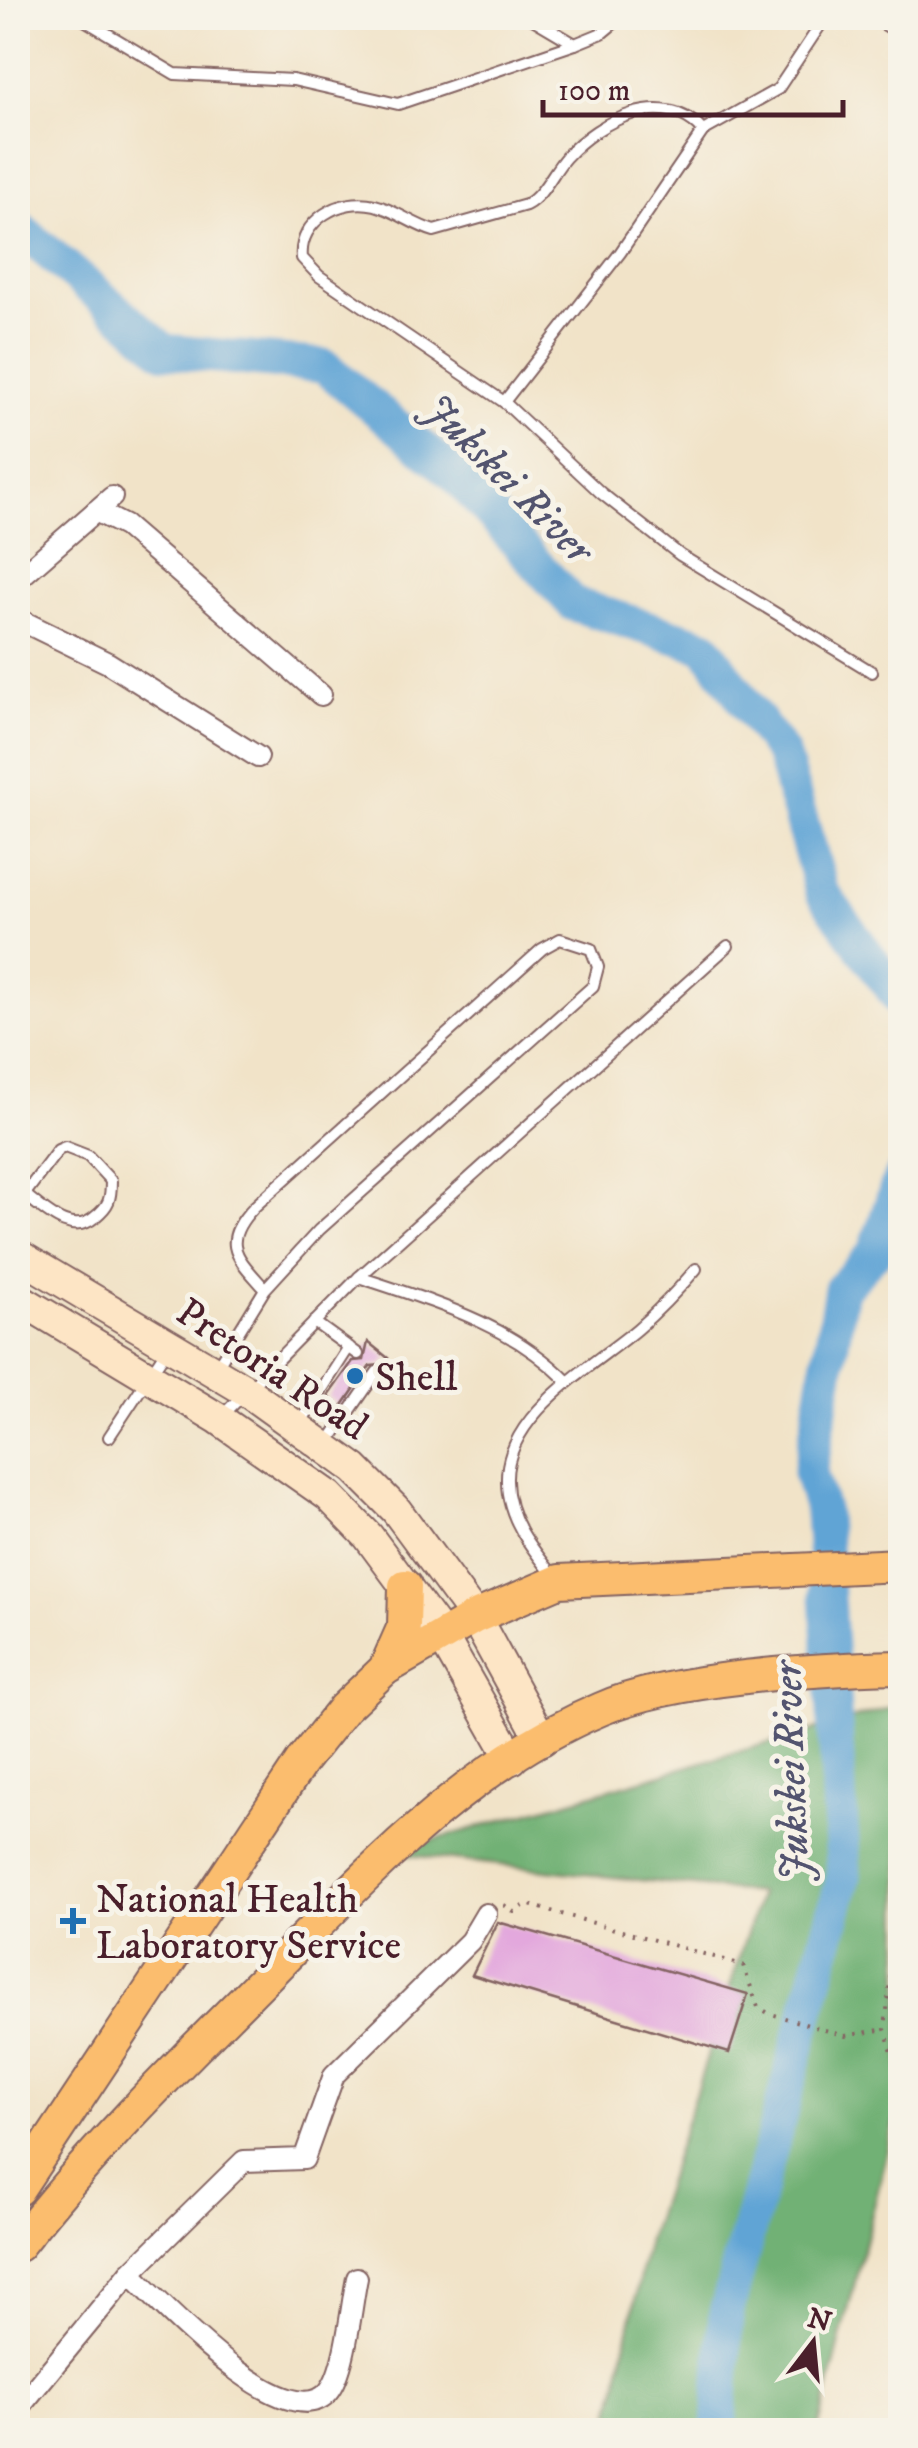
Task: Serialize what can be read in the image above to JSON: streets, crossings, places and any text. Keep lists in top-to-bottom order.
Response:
{
  "streets": {
    "main road": ["Pretoria Road"]
  },
  "water": ["Jukskei River"],
  "places": {
    "other": ["Shell"],
    "health": ["National Health Laboratory Service"]
  },
  "scale_bar": "100 m",
  "north": "top"
}
